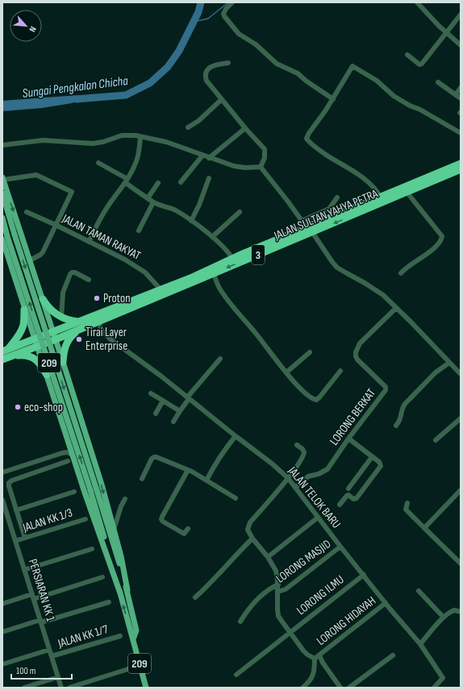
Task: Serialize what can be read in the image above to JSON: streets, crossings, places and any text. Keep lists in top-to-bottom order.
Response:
{
  "streets": {
    "highway": ["JALAN SULTAN YAHYA PETRA", "3"],
    "main road": ["209"],
    "street": [
      "JALAN TAMAN RAKYAT",
      "LORONG BERKAT",
      "JALAN TELOK BARU",
      "JALAN KK 1/3",
      "LORONG MASJID",
      "PERSIARAN KK 1",
      "LORONG ILMU",
      "LORONG HIDAYAH",
      "JALAN KK 1/7"
    ]
  },
  "crossings": [
    ["JALAN SULTAN YAHYA PETRA", "JALAN TAMAN RAKYAT"],
    ["JALAN SULTAN YAHYA PETRA", "JALAN TELOK BARU"],
    ["LORONG BERKAT", "JALAN TELOK BARU"],
    ["JALAN TELOK BARU", "LORONG MASJID"],
    ["JALAN TELOK BARU", "LORONG ILMU"],
    ["JALAN TELOK BARU", "LORONG HIDAYAH"],
    ["JALAN KK 1/3", "PERSIARAN KK 1"],
    ["PERSIARAN KK 1", "JALAN KK 1/7"]
  ],
  "water": ["Sungai Pengkalan Chicha"],
  "places": ["Proton", "Tirai Layer Enterprise", "eco-shop"],
  "scale_bar": "100 m",
  "north": "bottom right"
}
